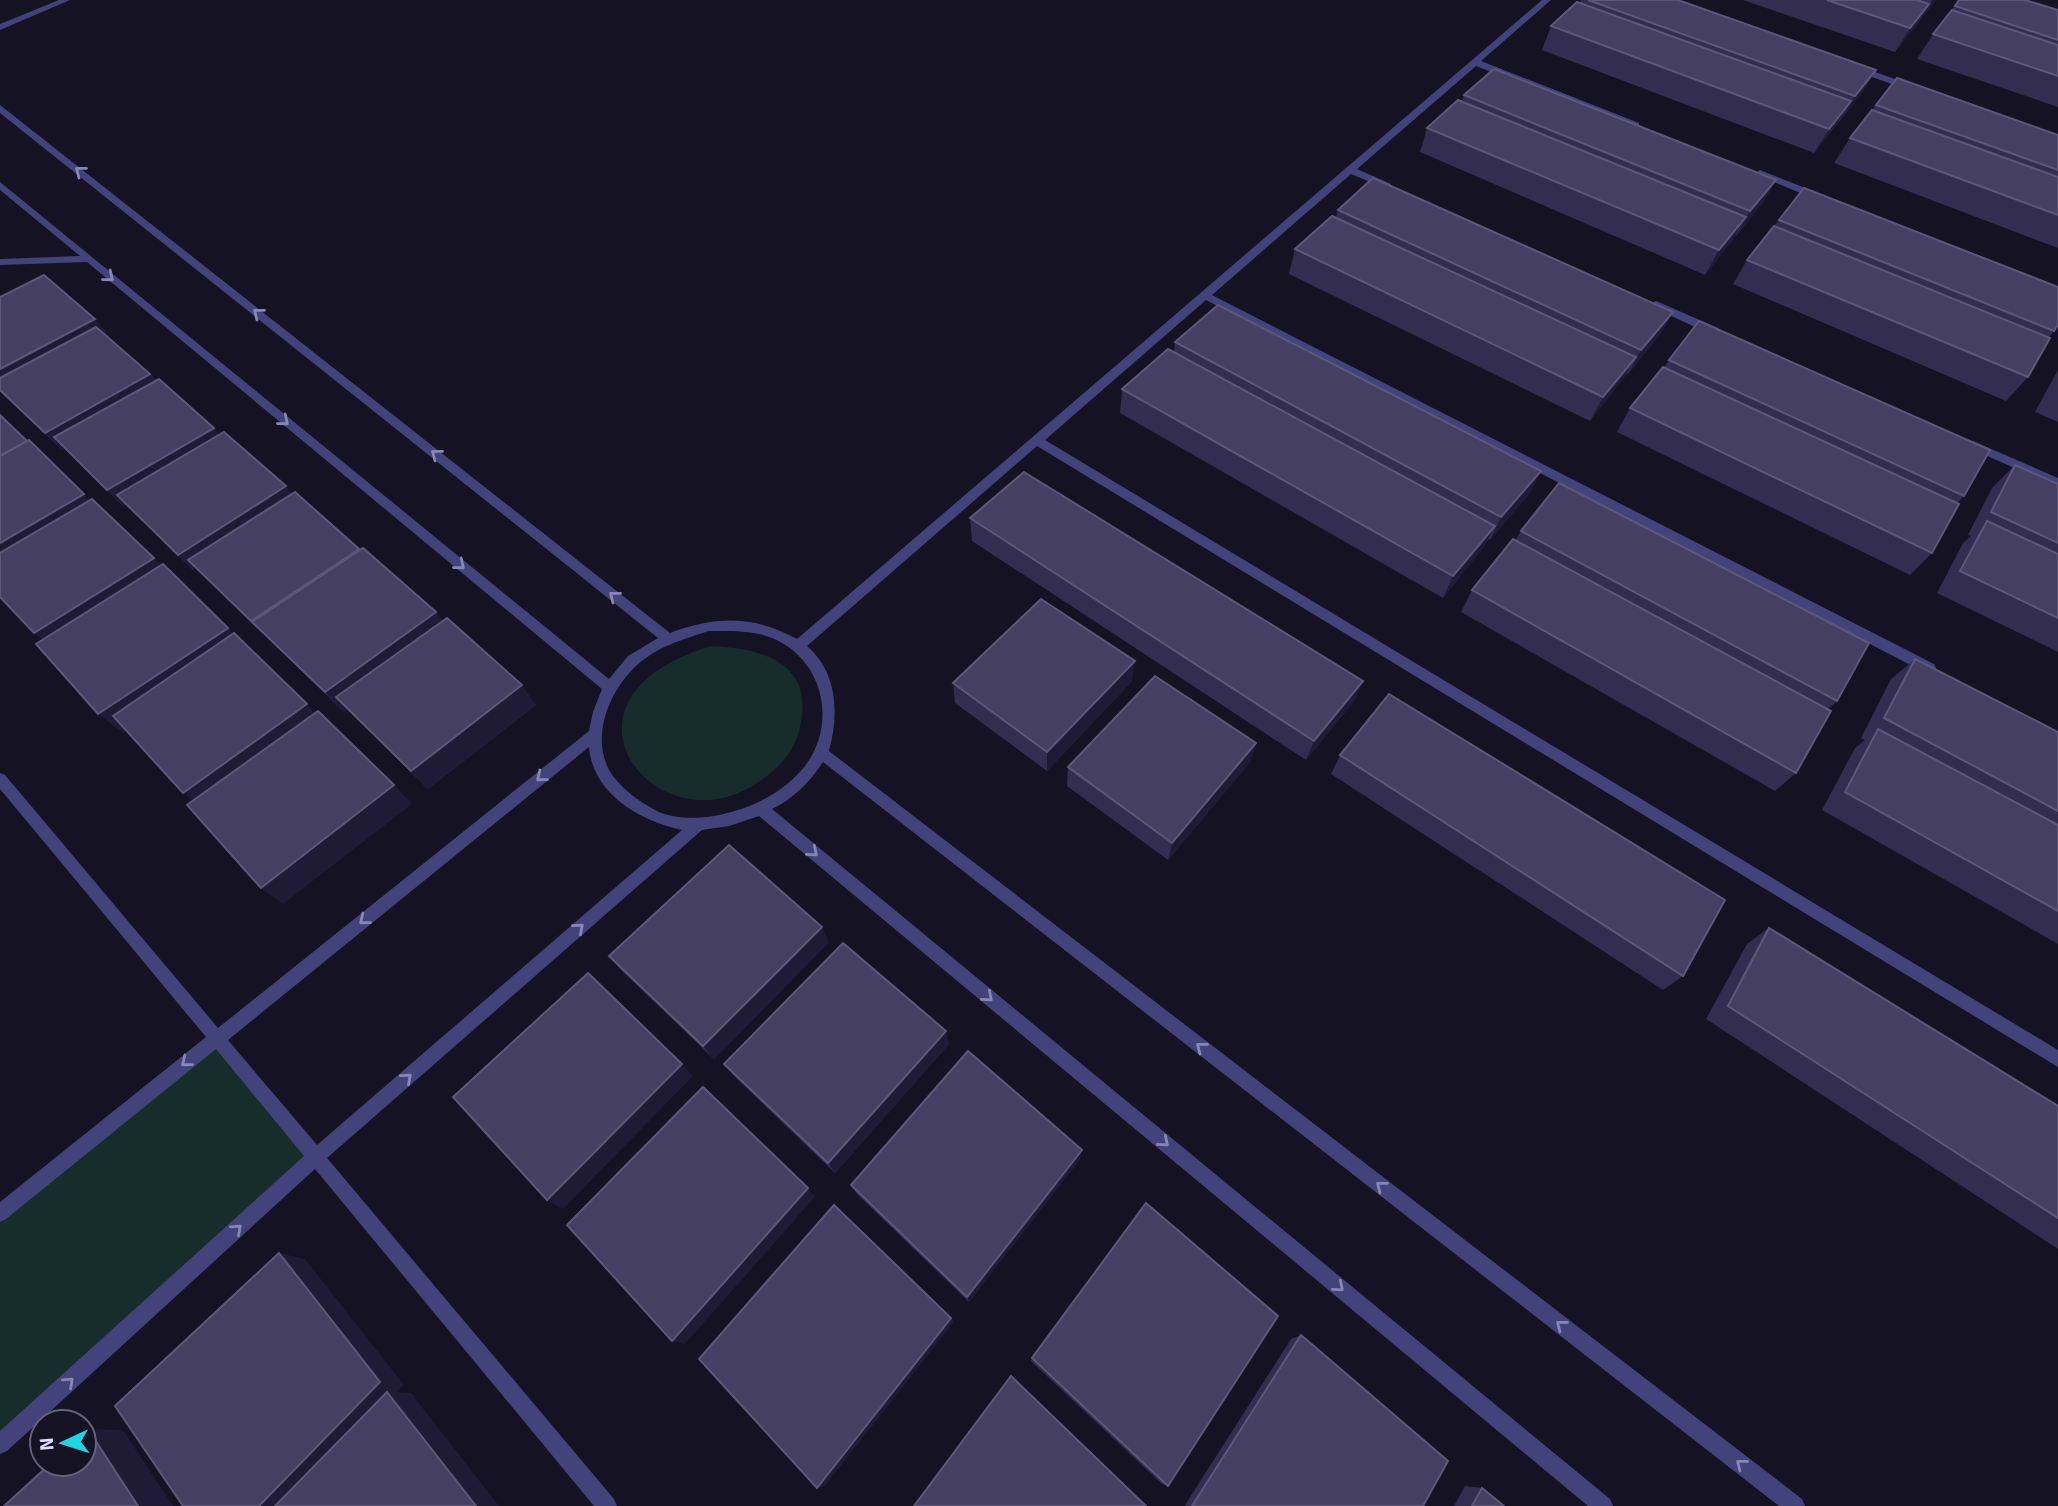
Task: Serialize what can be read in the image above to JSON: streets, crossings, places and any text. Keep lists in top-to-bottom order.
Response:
{
  "north": "left"
}
